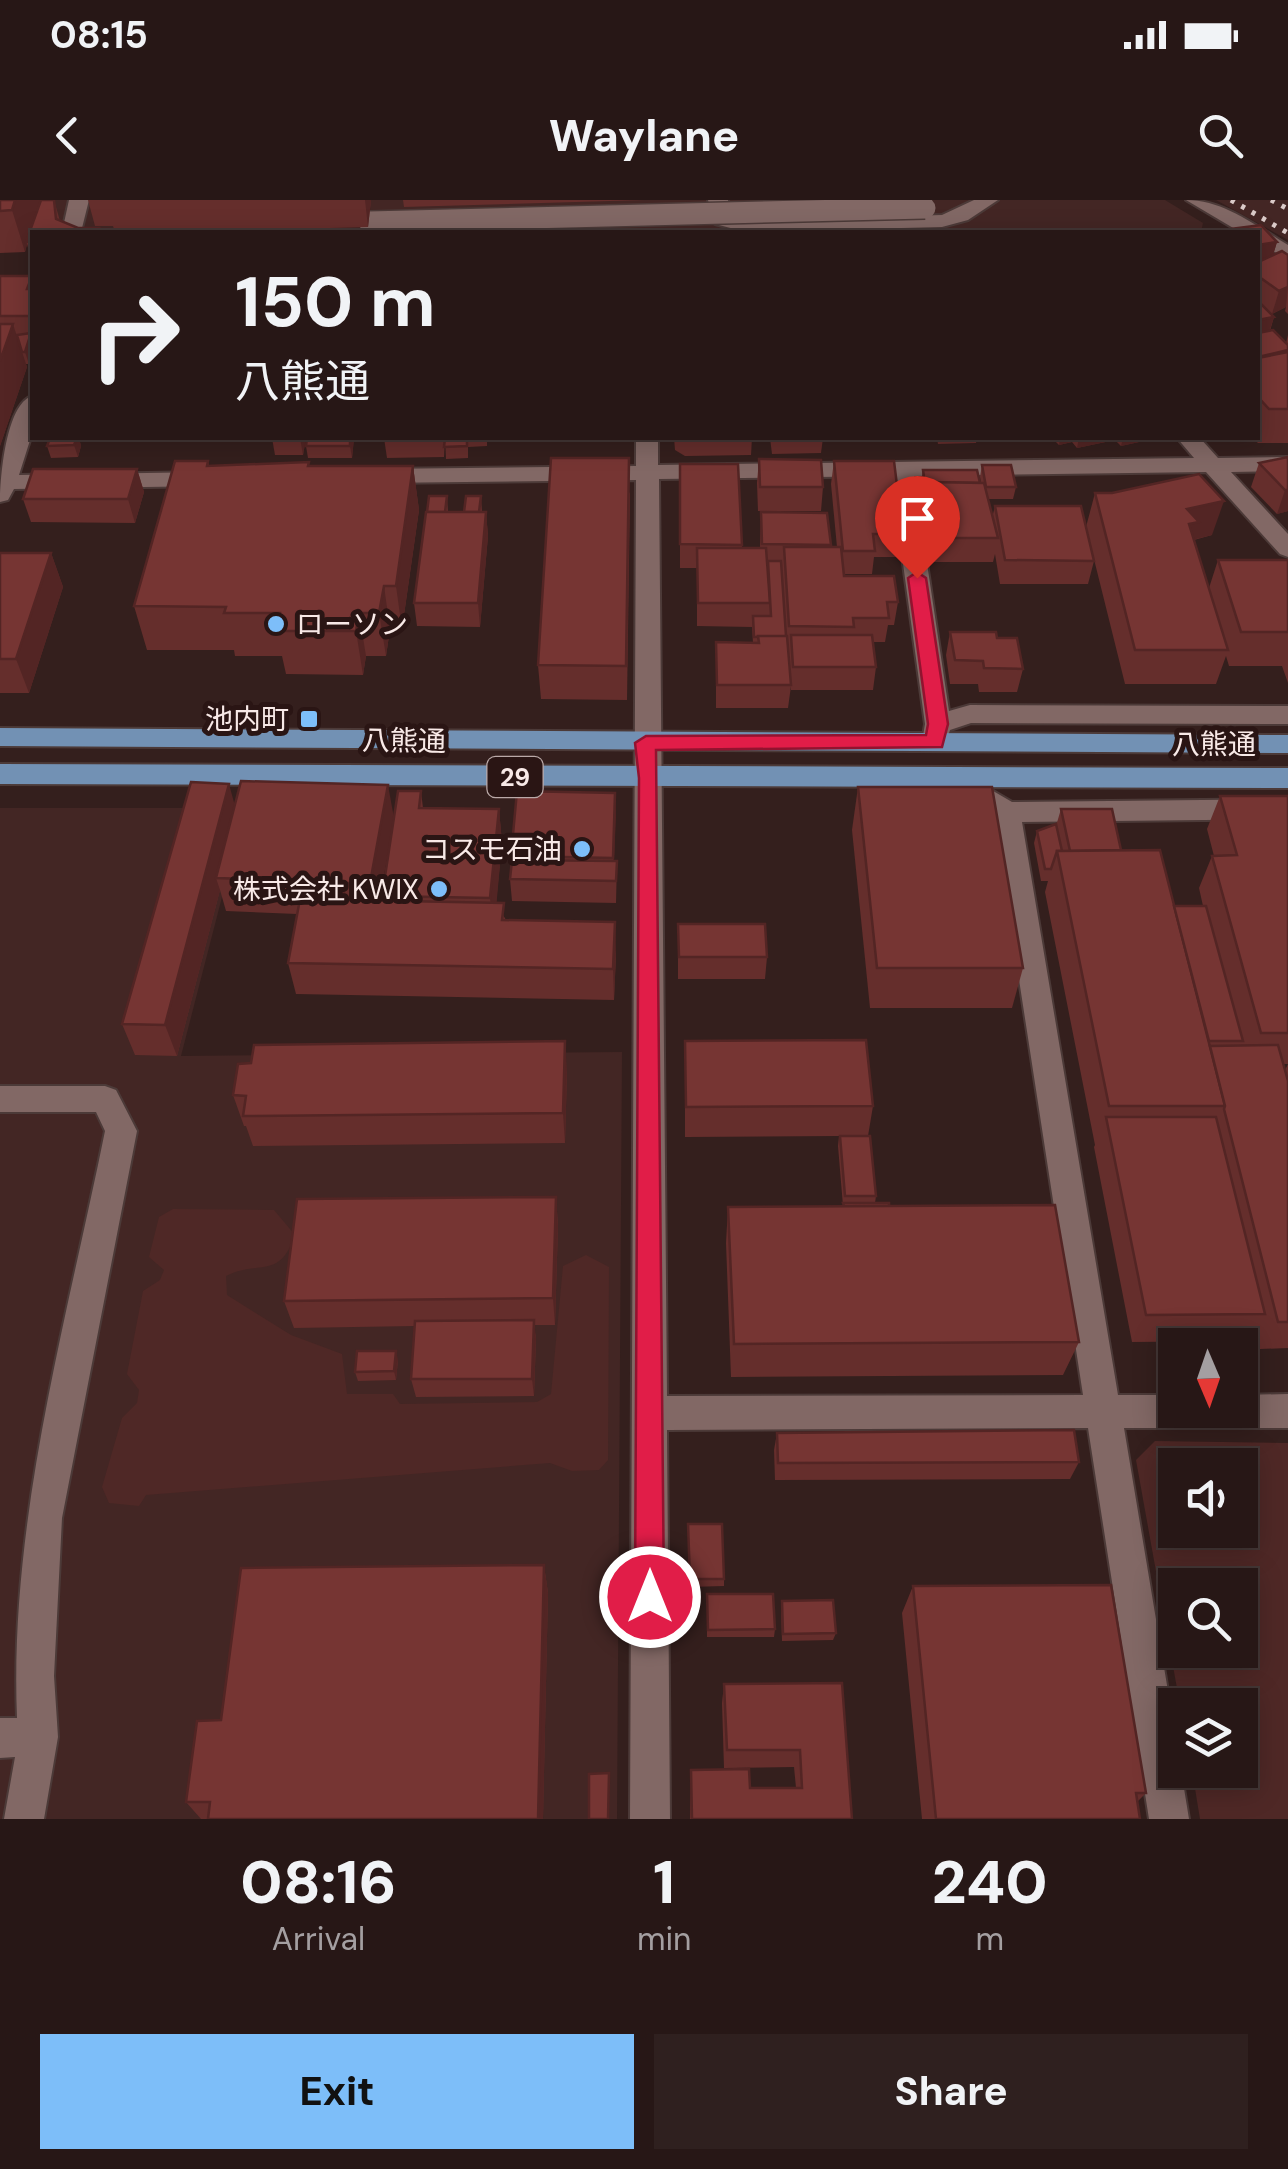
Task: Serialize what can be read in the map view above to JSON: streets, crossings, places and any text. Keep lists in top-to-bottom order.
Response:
{
  "streets": {
    "main road": ["八熊通", "29"]
  },
  "places": {
    "other": ["ローソン", "コスモ石油", "株式会社 KWIX"],
    "transit": ["池内町"]
  },
  "north": "bottom",
  "page": {
    "status": "08:15",
    "header": "Waylane",
    "turn": ["150 m", "八熊通"],
    "eta": [
      "08:16",
      "Arrival",
      "1",
      "min",
      "240",
      "m"
    ],
    "buttons": ["Exit", "Share"]
  }
}
